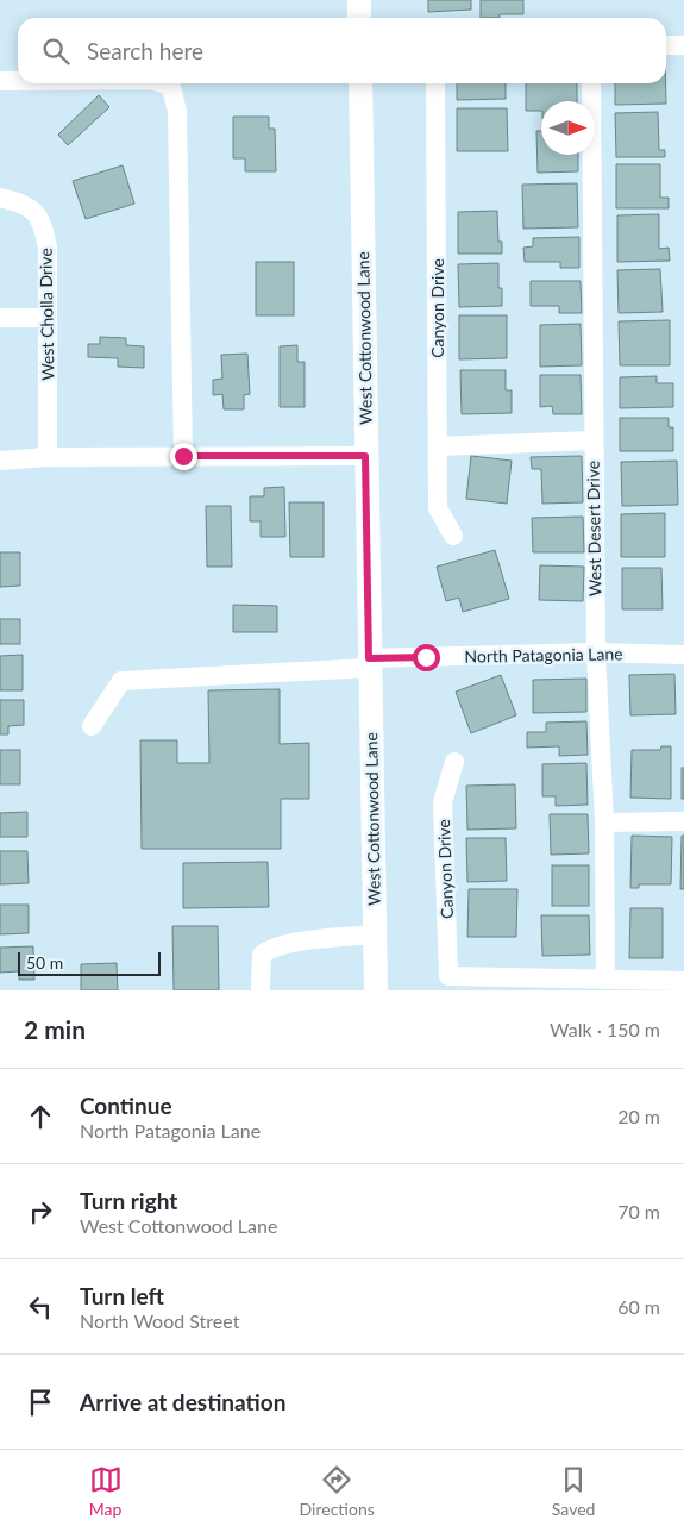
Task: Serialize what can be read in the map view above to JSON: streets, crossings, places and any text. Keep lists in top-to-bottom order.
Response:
{
  "streets": {
    "main road": ["West Cottonwood Lane"],
    "street": [
      "Canyon Drive",
      "West Cholla Drive",
      "West Desert Drive",
      "North Patagonia Lane"
    ]
  },
  "crossings": [
    ["Canyon Drive", "West Desert Drive"],
    ["West Cottonwood Lane", "North Patagonia Lane"],
    ["West Desert Drive", "North Patagonia Lane"]
  ],
  "scale_bar": "50 m",
  "north": "right",
  "page": {
    "search": "Search here",
    "scale": "50 m",
    "heading": ["2 min", "Walk · 150 m"],
    "list": [
      ["Continue", "North Patagonia Lane", "20 m"],
      ["Turn right", "West Cottonwood Lane", "70 m"],
      ["Turn left", "North Wood Street", "60 m"],
      "Arrive at destination"
    ],
    "nav": ["Map", "Directions", "Saved"]
  }
}
